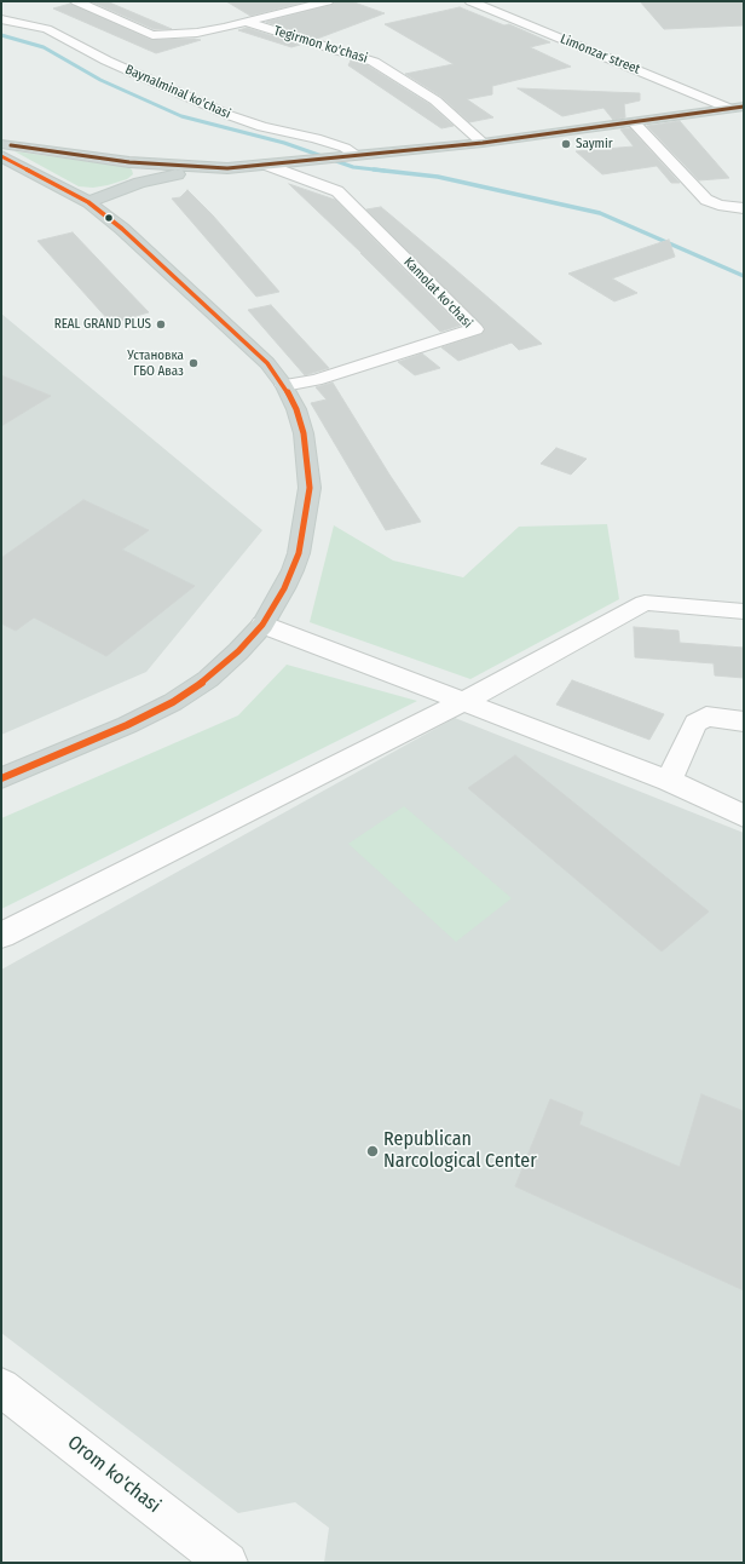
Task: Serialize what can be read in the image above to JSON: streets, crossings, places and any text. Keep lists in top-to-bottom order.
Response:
{
  "streets": {
    "street": [
      "Tegirmon ko'chasi",
      "Limonzar street",
      "Baynalminal ko'chasi",
      "Kamolat ko'chasi",
      "Orom ko'chasi"
    ]
  },
  "places": [
    "Saymir",
    "REAL GRAND PLUS",
    "Установка ГБО Аваз",
    "Republican Narcological Center"
  ]
}
